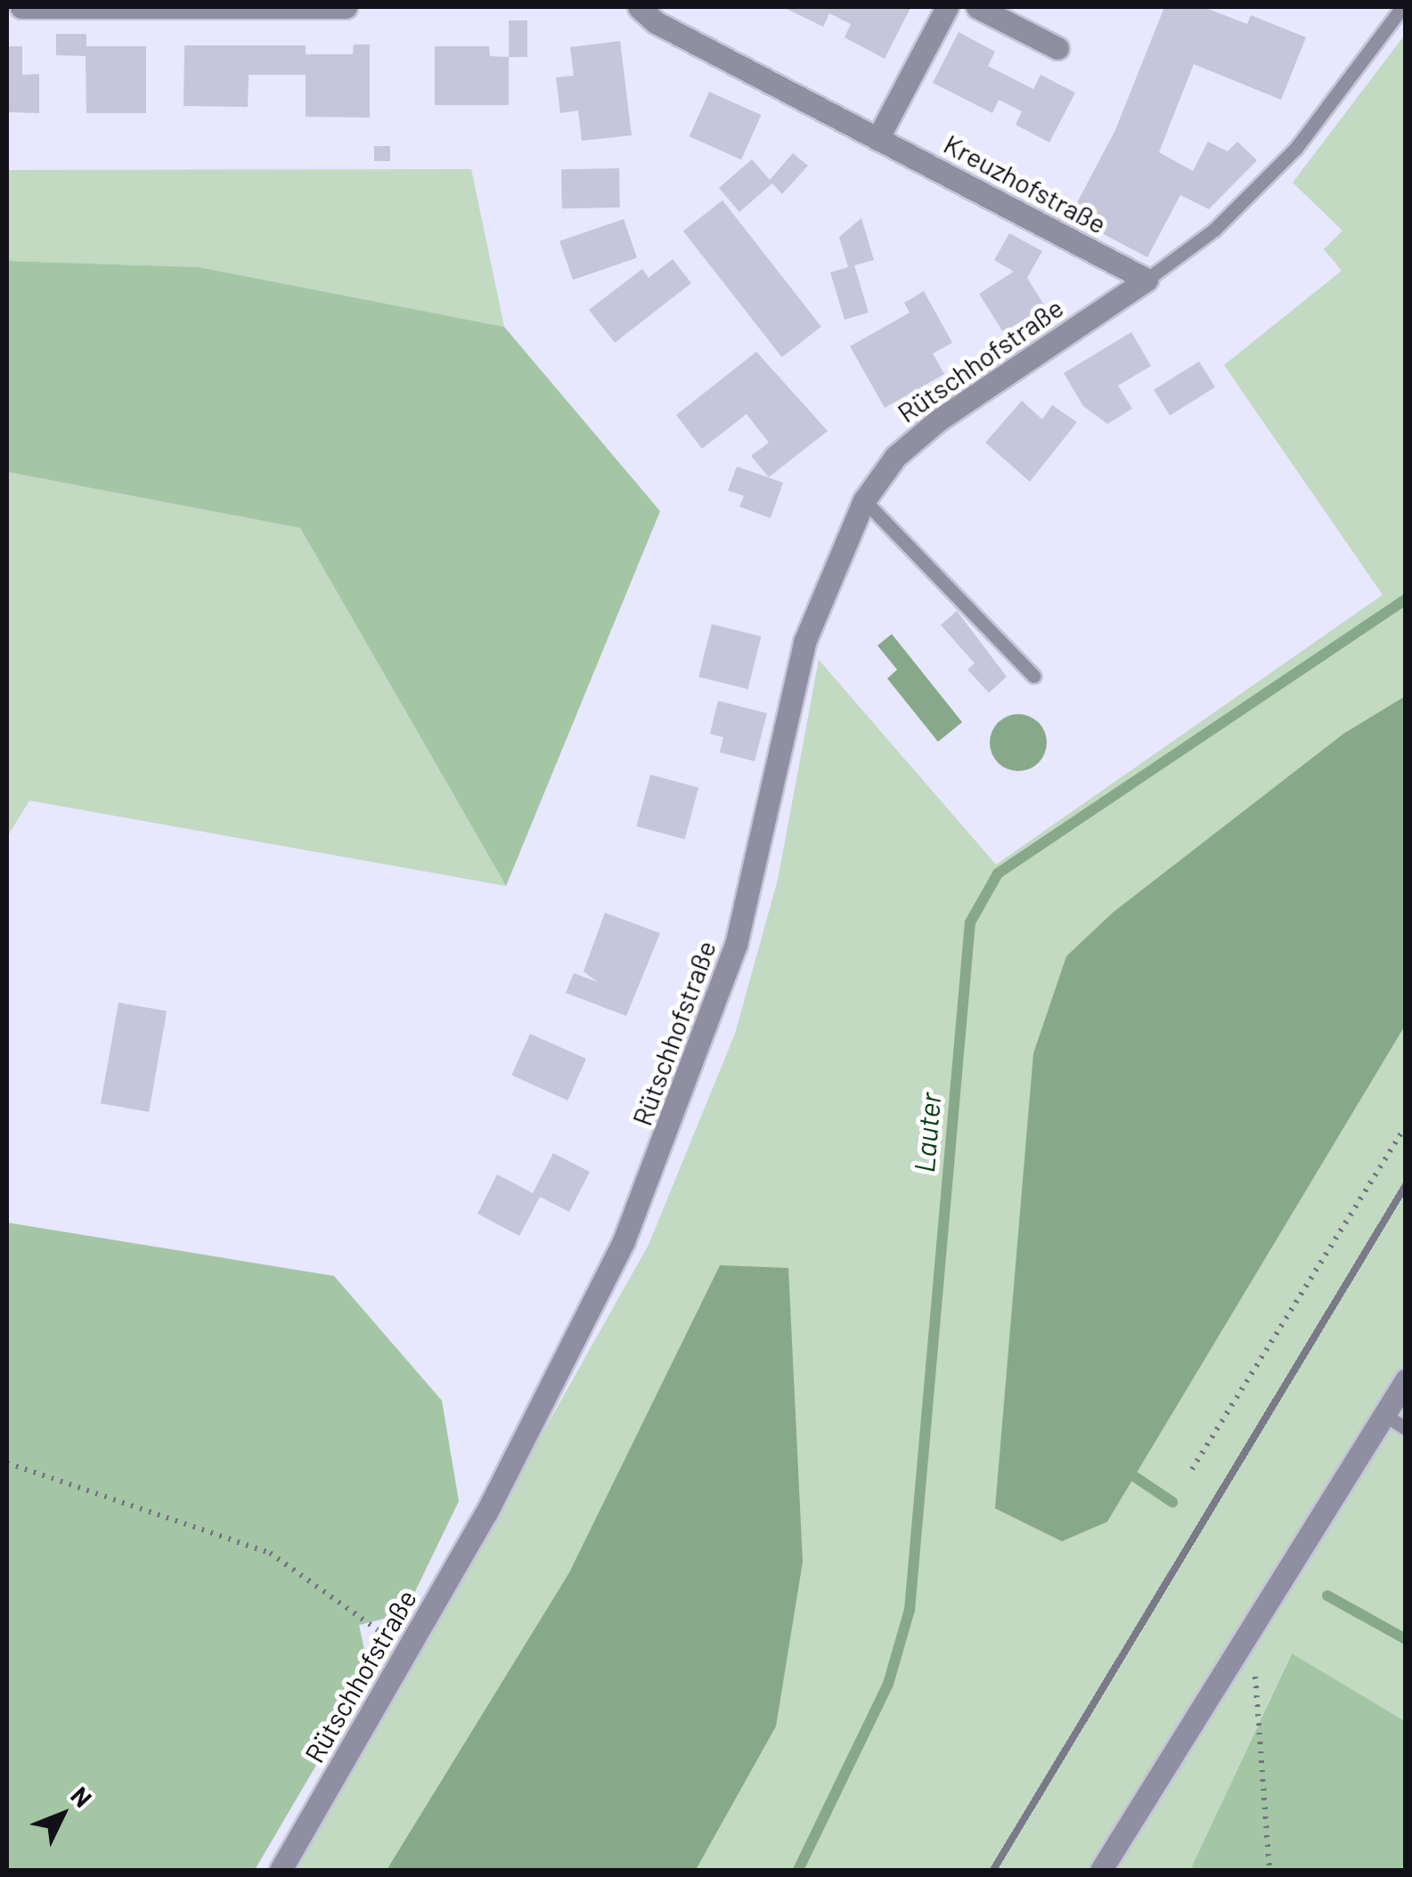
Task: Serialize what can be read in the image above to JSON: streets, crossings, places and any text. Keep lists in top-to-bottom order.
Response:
{
  "streets": {
    "street": ["Kreuzhofstraße", "Rütschhofstraße"]
  },
  "crossings": [
    ["Kreuzhofstraße", "Rütschhofstraße"]
  ],
  "water": ["Lauter"],
  "north": "top right"
}
